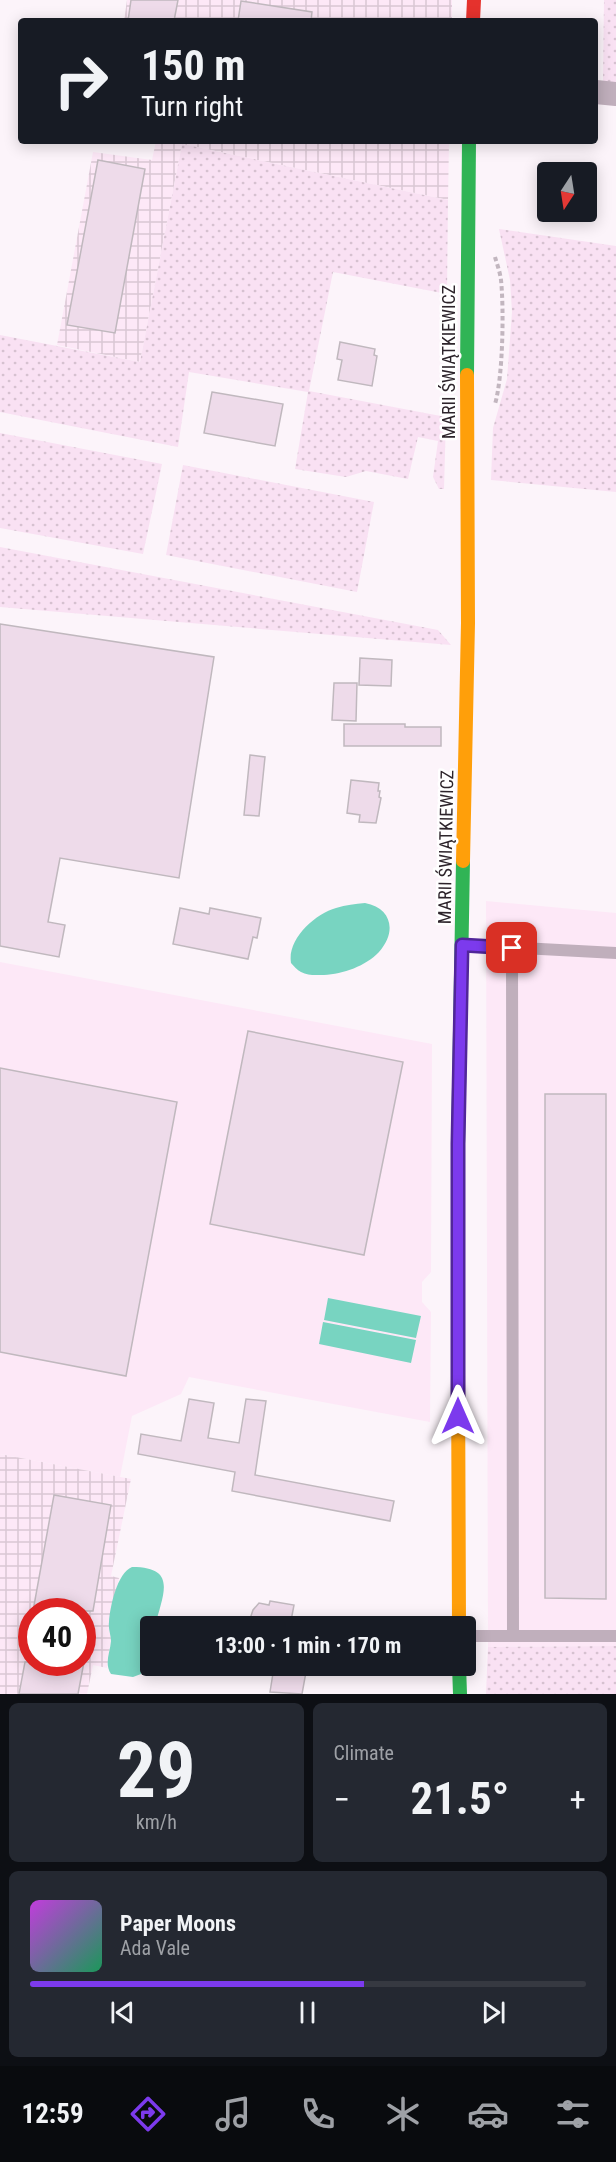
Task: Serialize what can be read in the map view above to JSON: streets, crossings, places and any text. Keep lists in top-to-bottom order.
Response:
{
  "streets": {
    "street": ["MARII ŚWIĄTKIEWICZ"]
  },
  "north": "bottom",
  "page": {
    "turn": ["150 m", "Turn right"],
    "limit": "40",
    "trip": "13:00 · 1 min · 170 m",
    "tile": [
      ["29", "km/h"],
      "Climate"
    ],
    "heat": ["−", "21.5°", "+"],
    "song": ["Paper Moons", "Ada Vale"],
    "tabs": "12:59"
  }
}
